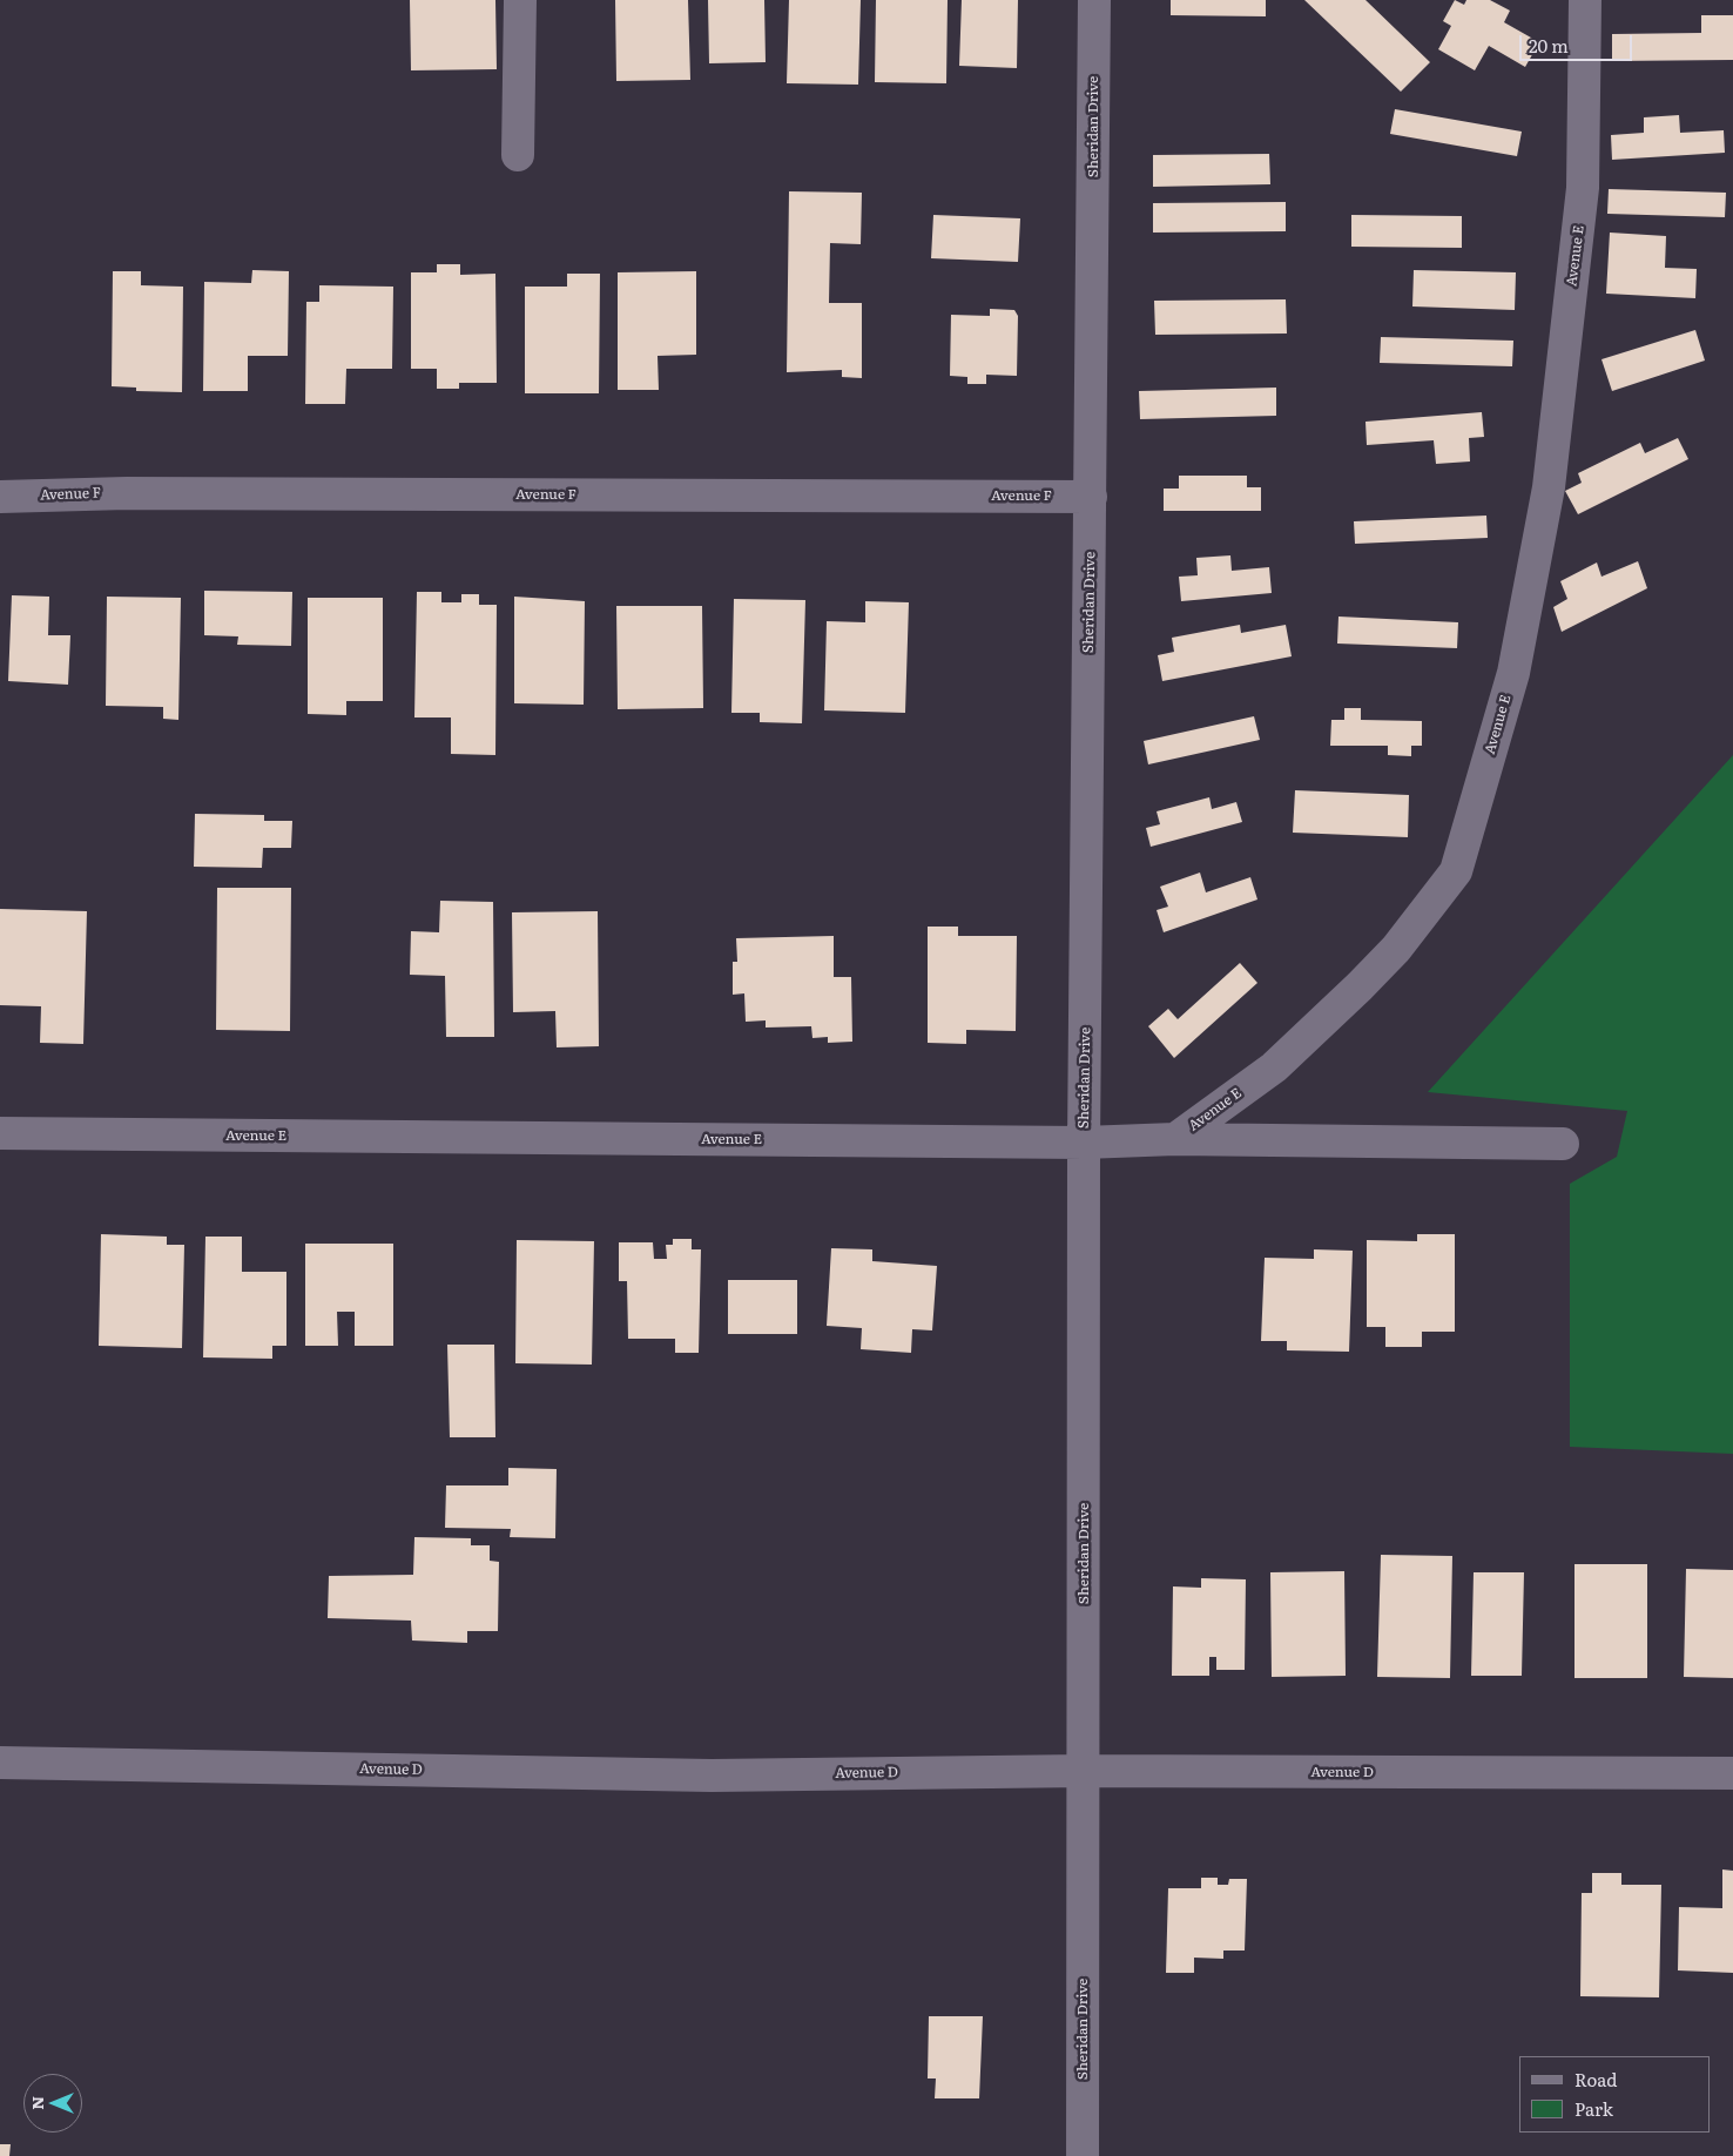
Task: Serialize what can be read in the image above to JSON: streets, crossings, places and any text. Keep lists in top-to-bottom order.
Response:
{
  "streets": {
    "street": [
      "Sheridan Drive",
      "Avenue E",
      "Avenue F",
      "Avenue D"
    ]
  },
  "crossings": [
    ["Sheridan Drive", "Avenue E"],
    ["Sheridan Drive", "Avenue F"],
    ["Sheridan Drive", "Avenue D"]
  ],
  "legend": ["Road", "Park"],
  "scale_bar": "20 m",
  "north": "left"
}
